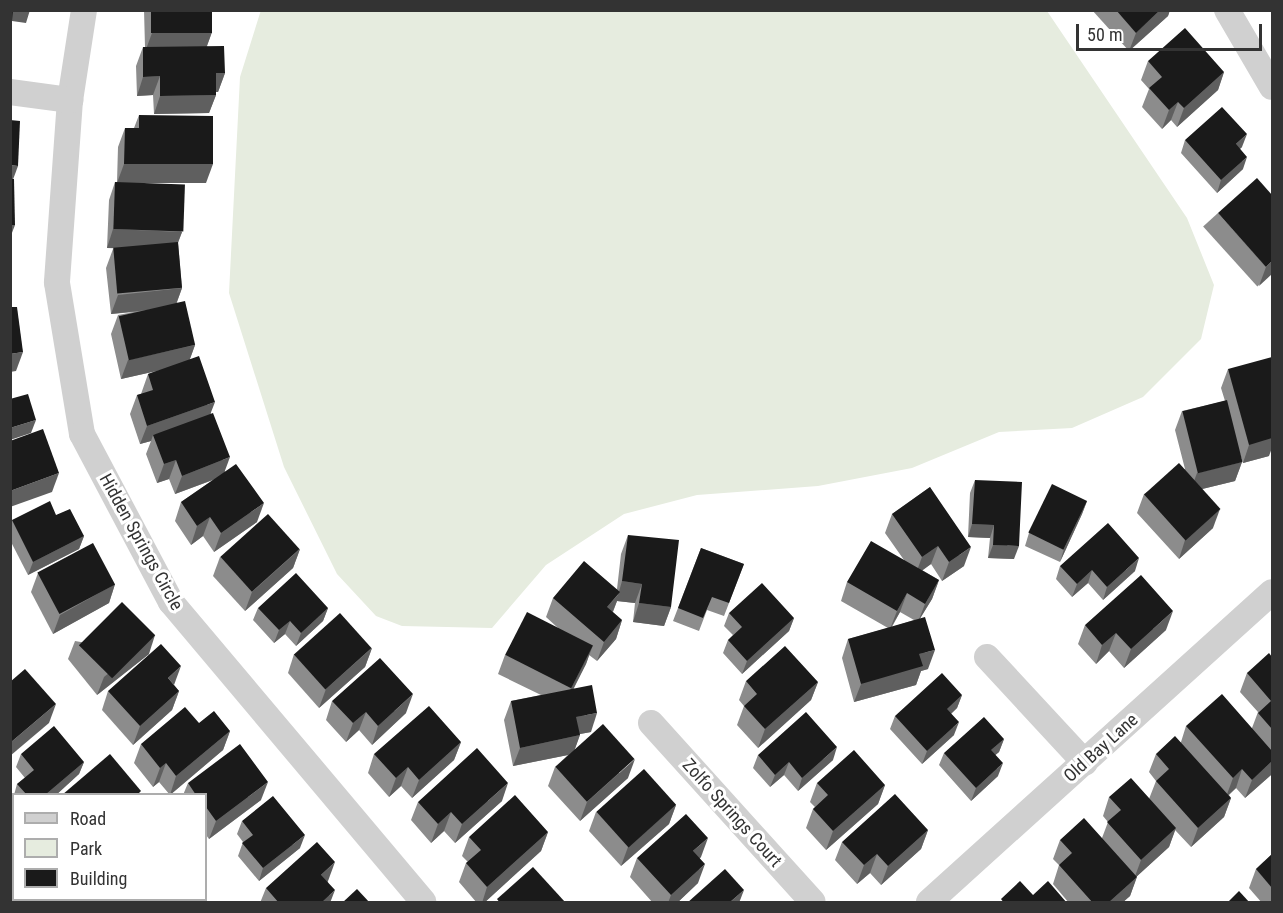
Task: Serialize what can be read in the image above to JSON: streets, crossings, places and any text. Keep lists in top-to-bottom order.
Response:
{
  "streets": {
    "street": ["Hidden Springs Circle", "Old Bay Lane", "Zolfo Springs Court"]
  },
  "legend": ["Road", "Park", "Building"],
  "scale_bar": "50 m"
}
